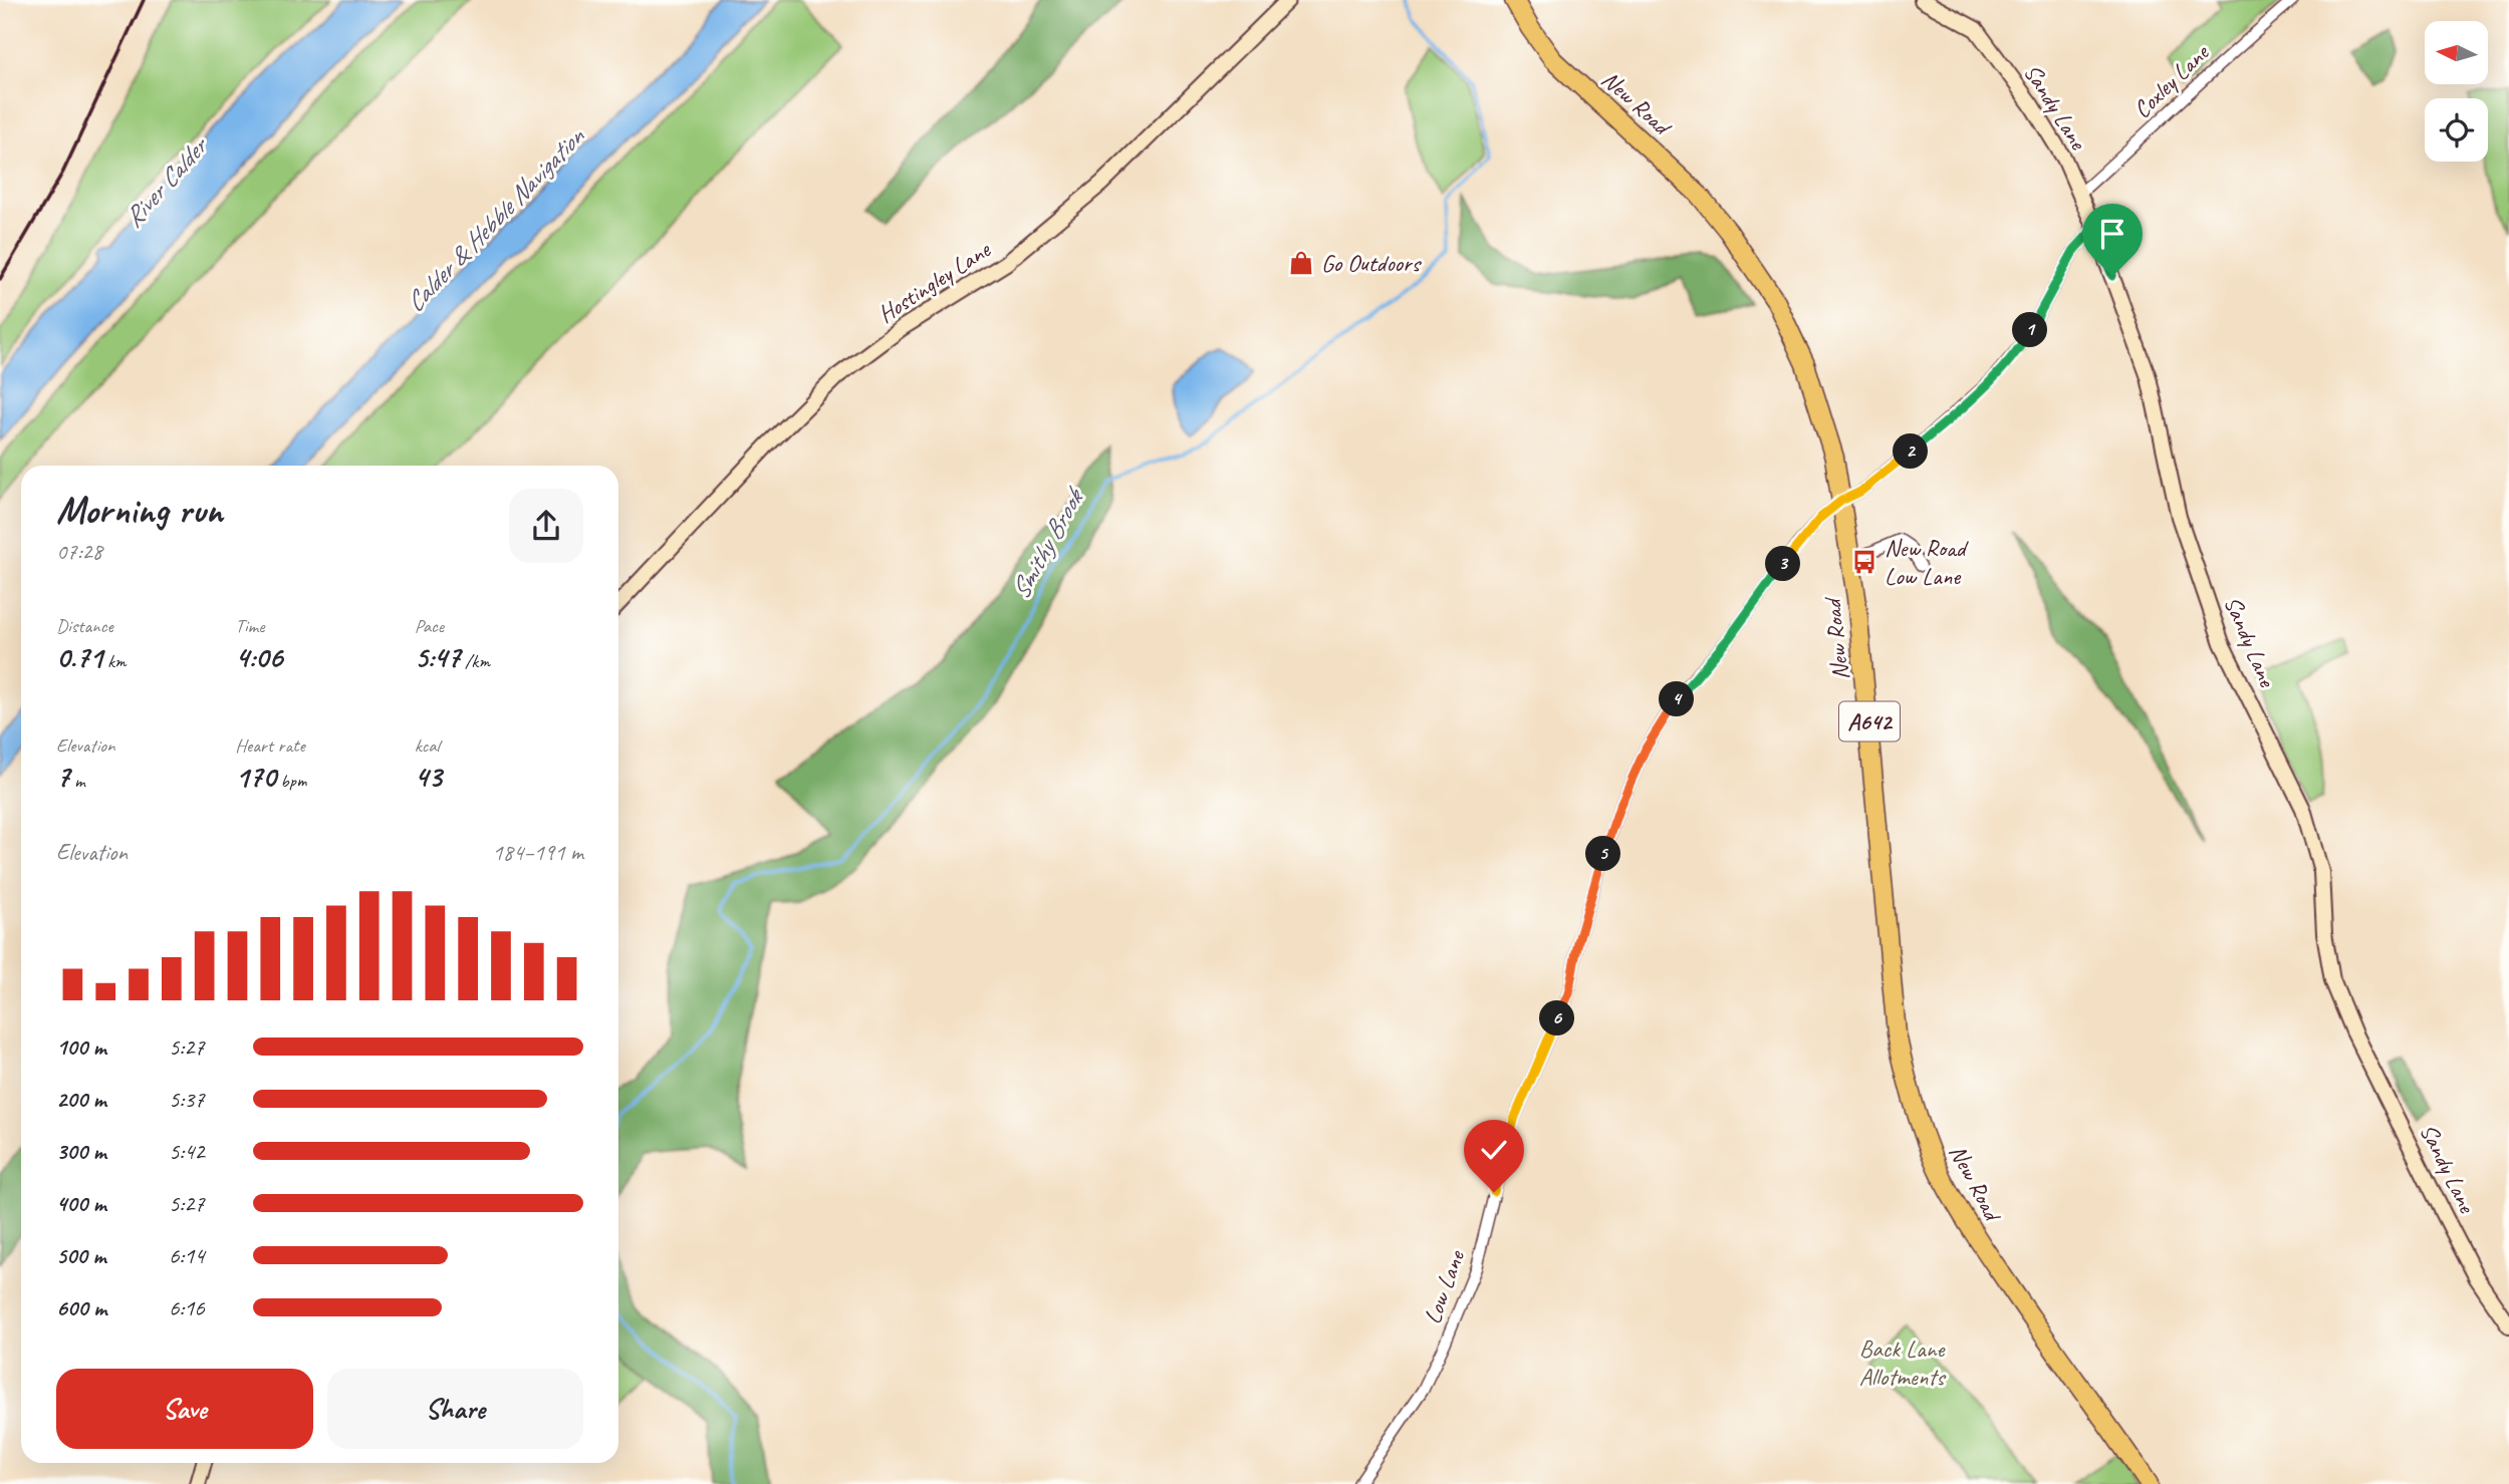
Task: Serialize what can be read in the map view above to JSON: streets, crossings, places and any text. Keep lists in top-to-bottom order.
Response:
{
  "streets": {
    "highway": ["New Road", "A642"],
    "street": [
      "Coxley Lane",
      "Sandy Lane",
      "Hostingley Lane",
      "Low Lane"
    ]
  },
  "crossings": [
    ["Coxley Lane", "Sandy Lane"],
    ["New Road", "Low Lane"],
    ["Sandy Lane", "Low Lane"]
  ],
  "water": ["River Calder", "Calder & Hebble Navigation", "Smithy Brook"],
  "parks": ["Back Lane Allotments"],
  "places": {
    "shop": ["Go Outdoors"],
    "bus stop": ["New Road Low Lane"]
  },
  "north": "left",
  "page": {
    "pins": [
      "1",
      "2",
      "3",
      "4",
      "5",
      "6"
    ],
    "heading": ["Morning run", "07:28"],
    "stats": [
      ["Distance", "0.71 km"],
      ["Time", "4:06"],
      ["Pace", "5:47 /km"],
      ["Elevation", "7 m"],
      ["Heart rate", "170 bpm"],
      ["kcal", "43"]
    ],
    "chart": ["Elevation", "184–191 m"],
    "list": [
      {
        "name": "100 m",
        "note": "5:27"
      },
      {
        "name": "200 m",
        "note": "5:37"
      },
      {
        "name": "300 m",
        "note": "5:42"
      },
      {
        "name": "400 m",
        "note": "5:27"
      },
      {
        "name": "500 m",
        "note": "6:14"
      },
      {
        "name": "600 m",
        "note": "6:16"
      }
    ],
    "buttons": ["Save", "Share"]
  }
}
